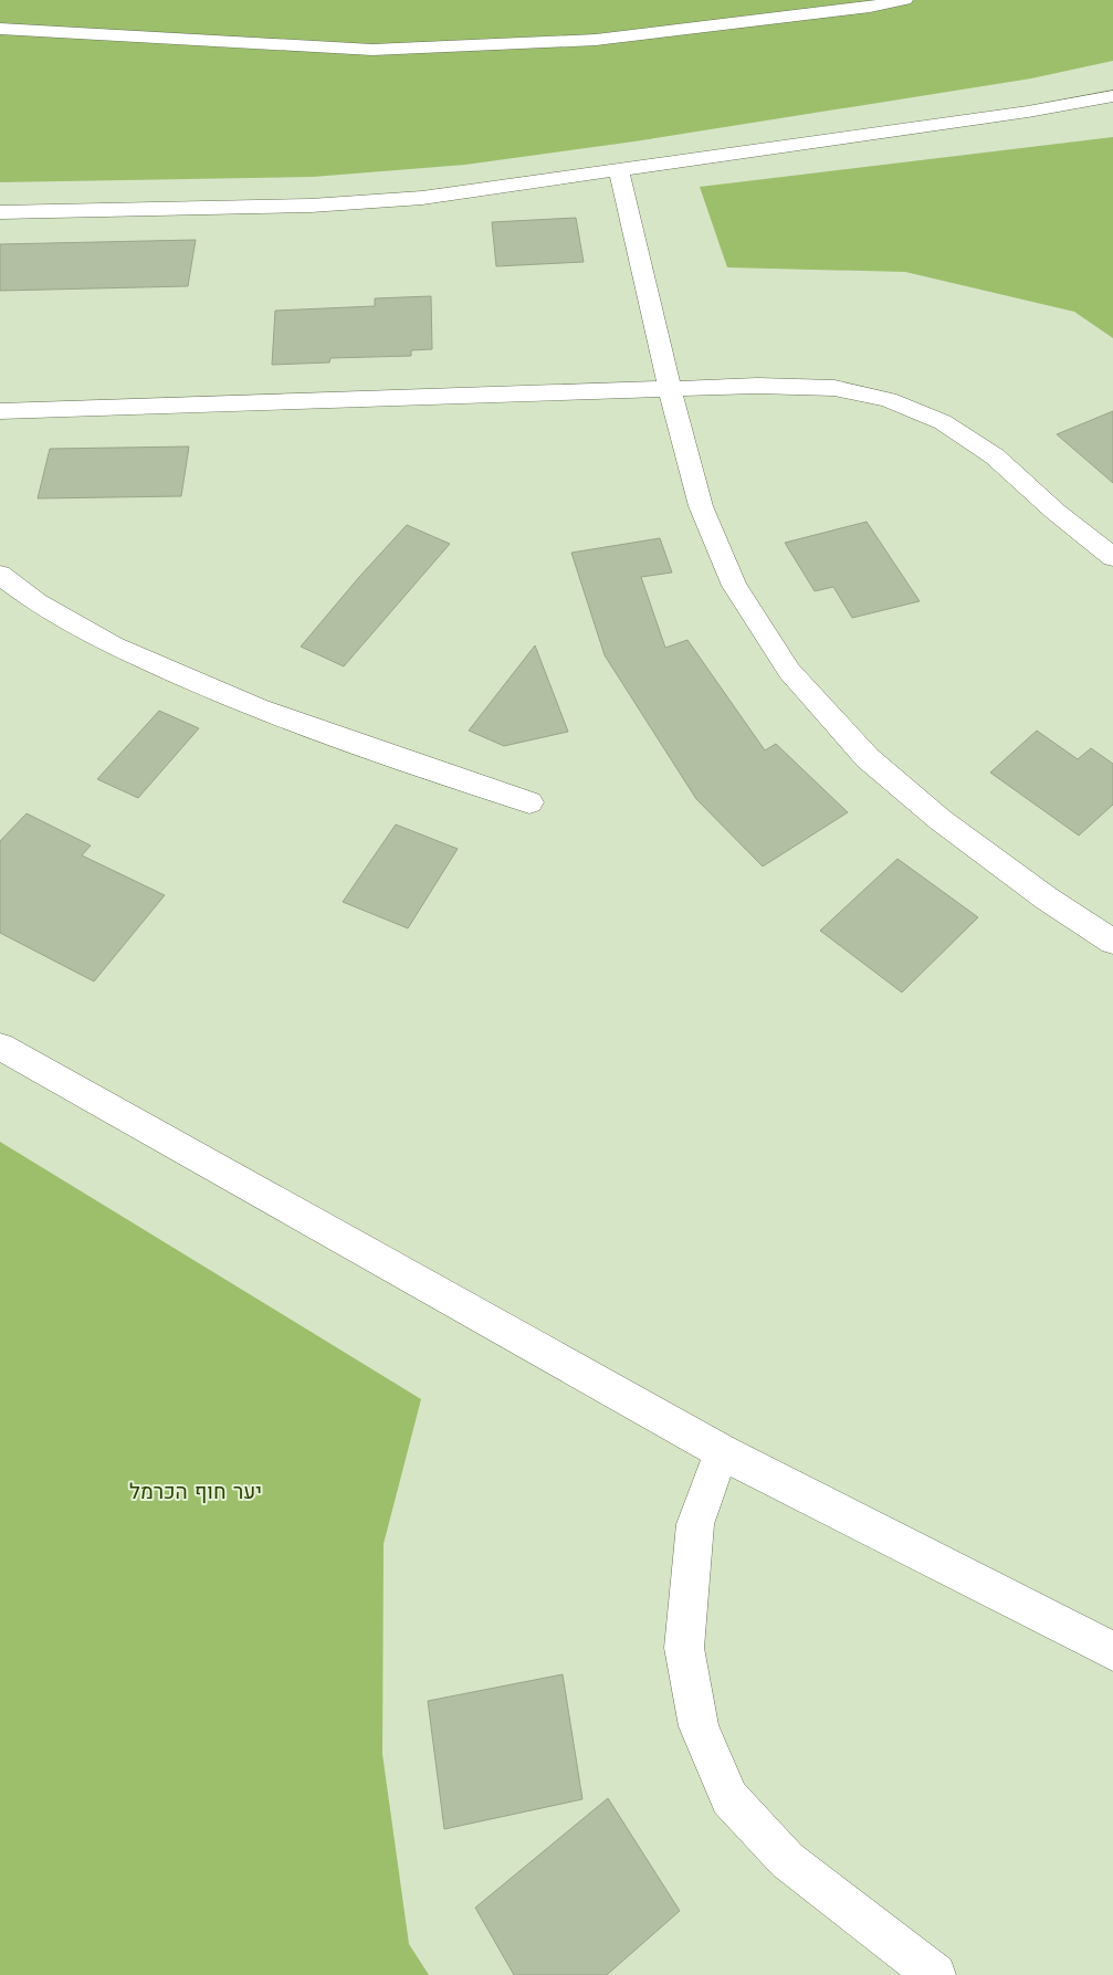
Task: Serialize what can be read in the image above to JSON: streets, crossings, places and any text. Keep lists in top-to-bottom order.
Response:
{
  "parks": ["יער חוף הכרמל"]
}
